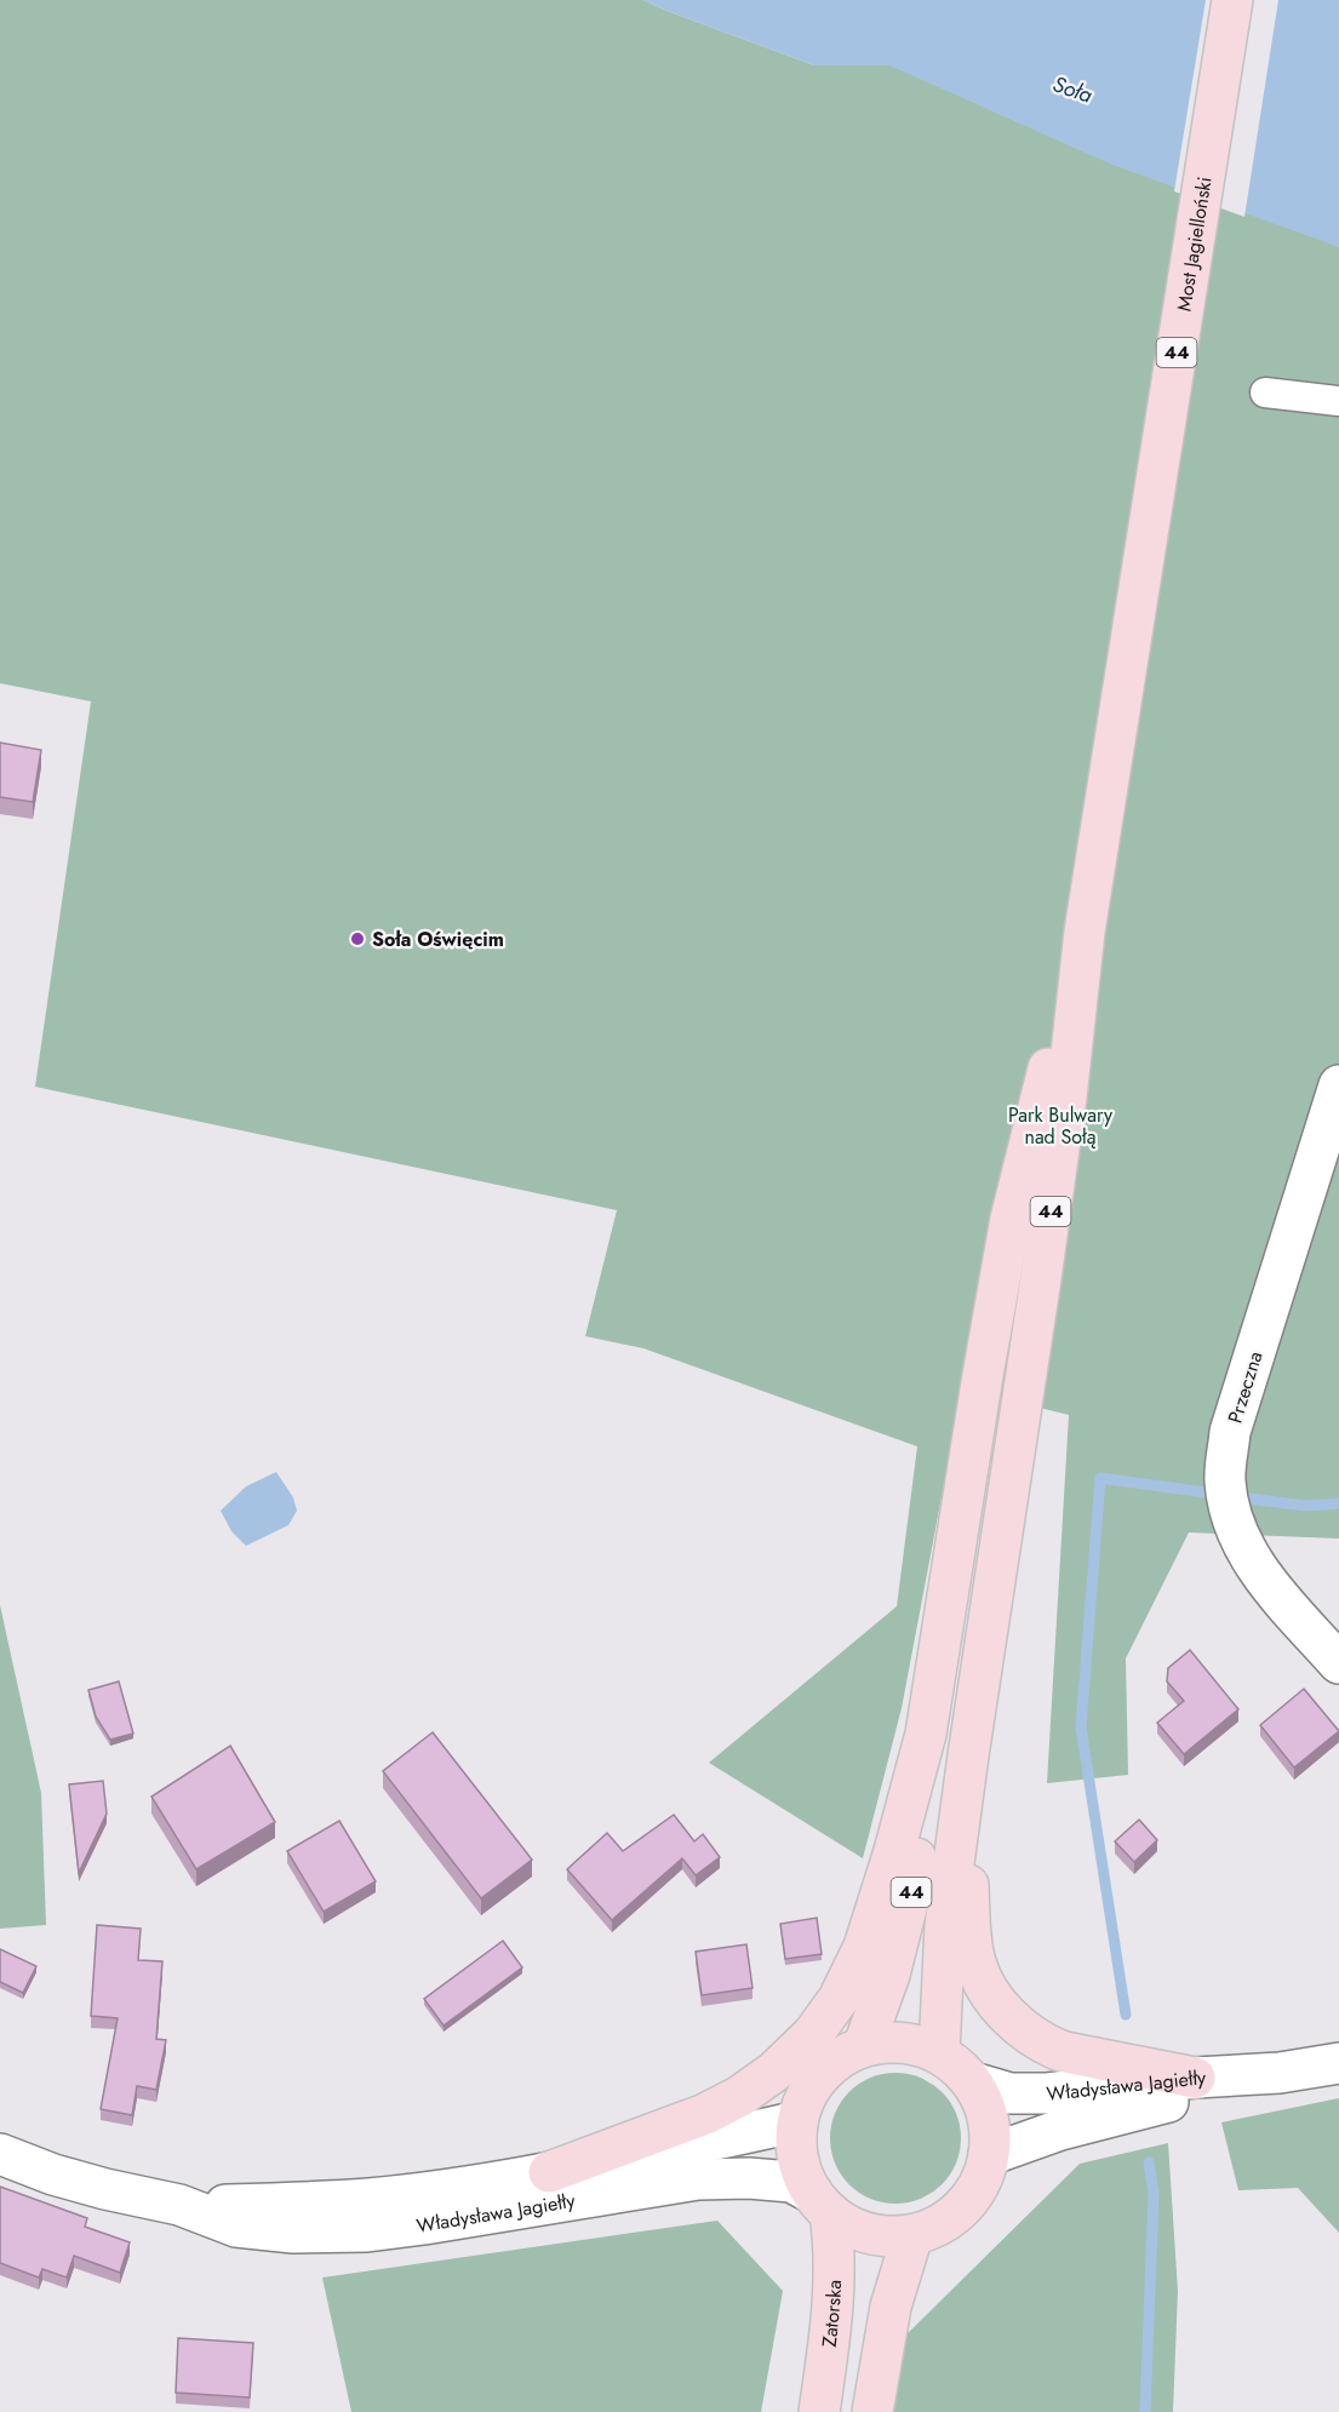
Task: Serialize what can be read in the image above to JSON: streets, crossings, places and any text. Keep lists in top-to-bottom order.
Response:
{
  "streets": {
    "main road": ["Most Jagielloński", "44", "Zatorska"],
    "street": ["Przeczna", "Władysława Jagiełły"]
  },
  "crossings": [
    ["Most Jagielloński", "44"],
    ["44", "Władysława Jagiełły"],
    ["44", "Zatorska"],
    ["Władysława Jagiełły", "Zatorska"]
  ],
  "water": ["Soła"],
  "parks": ["Park Bulwary nad Sołą"],
  "places": ["Soła Oświęcim"]
}
